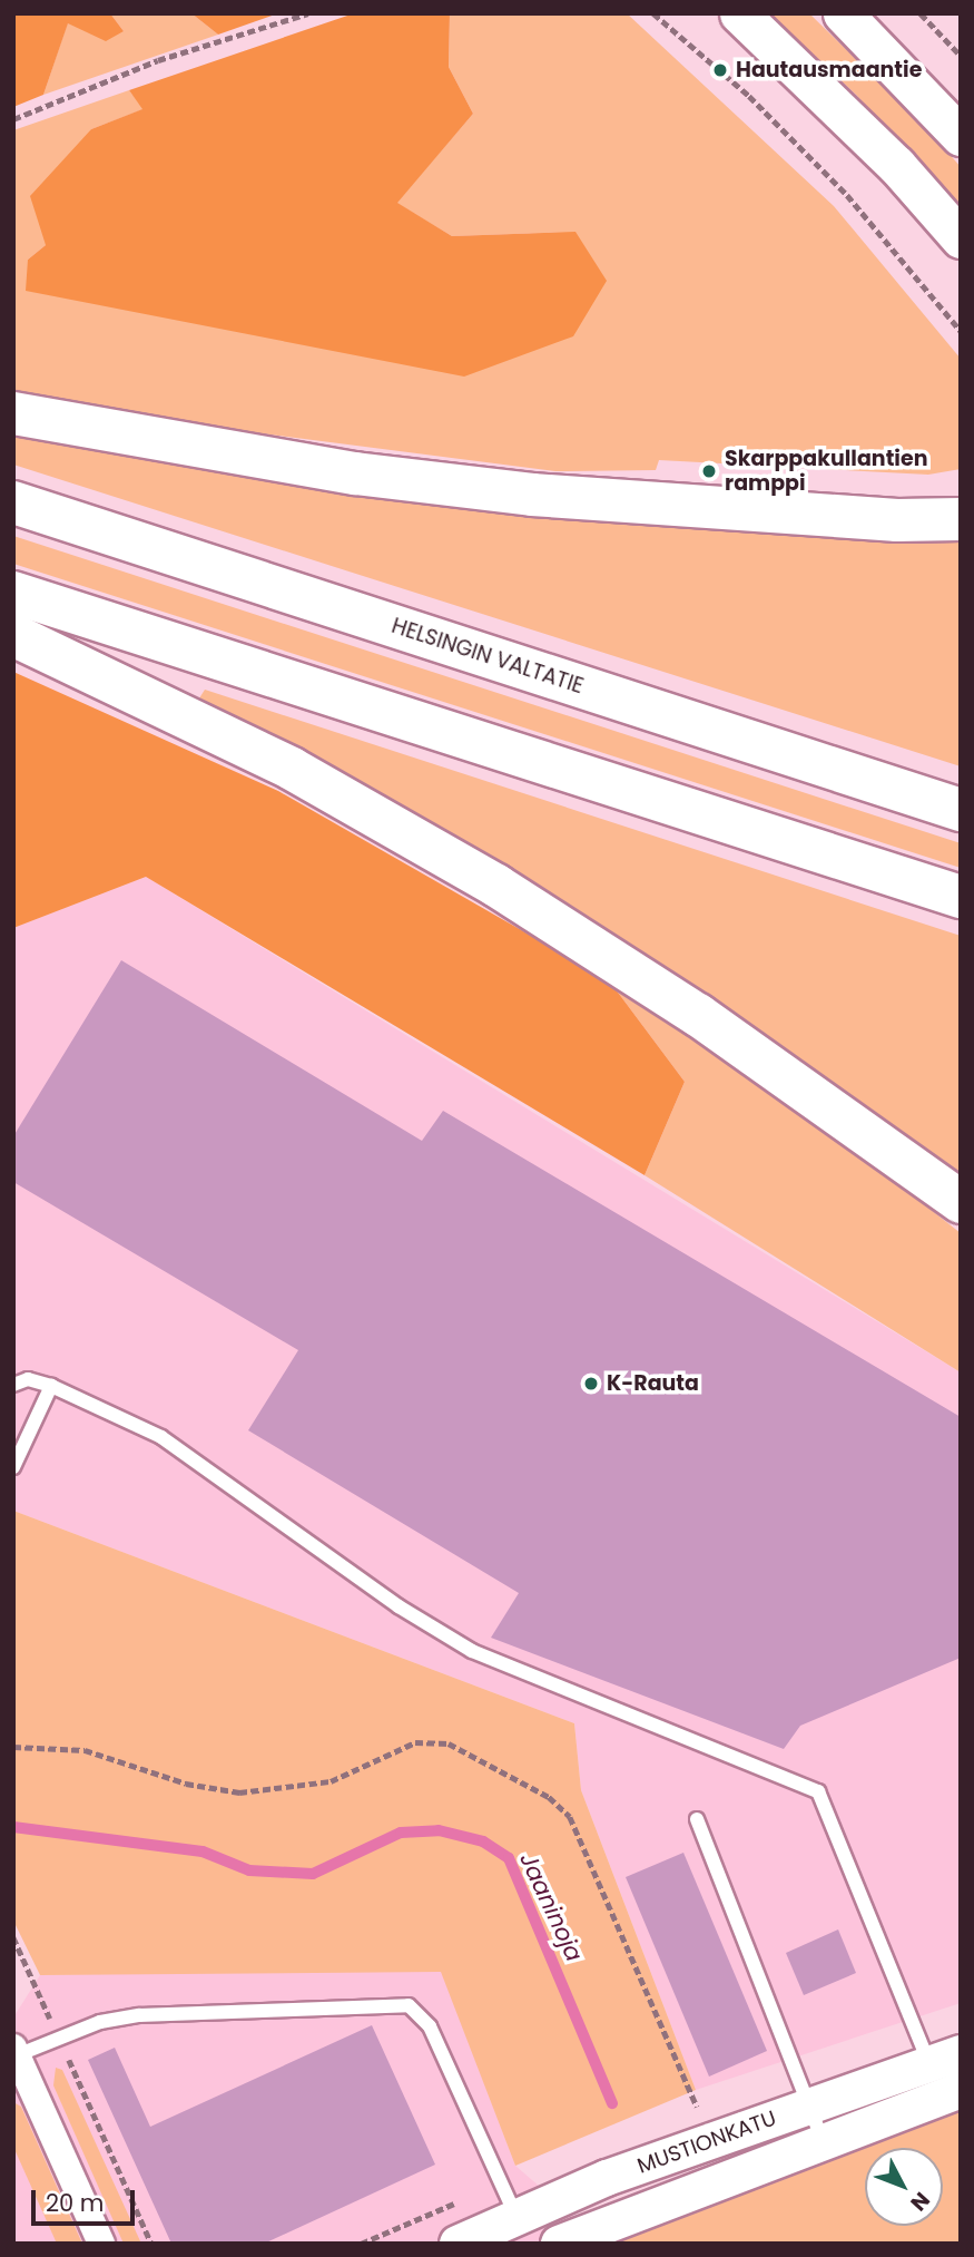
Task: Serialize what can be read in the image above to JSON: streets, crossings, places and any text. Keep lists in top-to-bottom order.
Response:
{
  "streets": {
    "highway": ["HELSINGIN VALTATIE"],
    "street": ["MUSTIONKATU"]
  },
  "water": ["Jaaninoja"],
  "places": ["Hautausmaantie", "Skarppakullantien ramppi", "K-Rauta"],
  "scale_bar": "20 m",
  "north": "bottom right"
}
